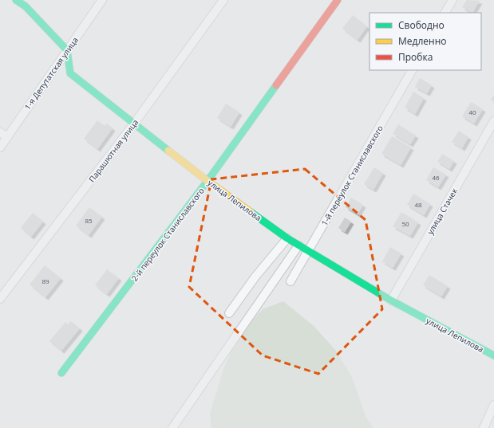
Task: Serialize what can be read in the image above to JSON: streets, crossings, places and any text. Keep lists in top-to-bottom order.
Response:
{
  "streets": {
    "street": [
      "1-я Депутатская улица",
      "Парашютная улица",
      "1-й переулок Станиславского",
      "улица Лепилова",
      "улица Стачек",
      "2-й переулок Станиславского"
    ]
  },
  "crossings": [
    ["1-я Депутатская улица", "улица Лепилова"],
    ["Парашютная улица", "улица Лепилова"],
    ["1-й переулок Станиславского", "улица Лепилова"],
    ["улица Лепилова", "улица Стачек"],
    ["улица Лепилова", "2-й переулок Станиславского"]
  ],
  "house_numbers": [
    "40",
    "46",
    "48",
    "85",
    "50",
    "89"
  ],
  "legend": ["Свободно", "Медленно", "Пробка"]
}
